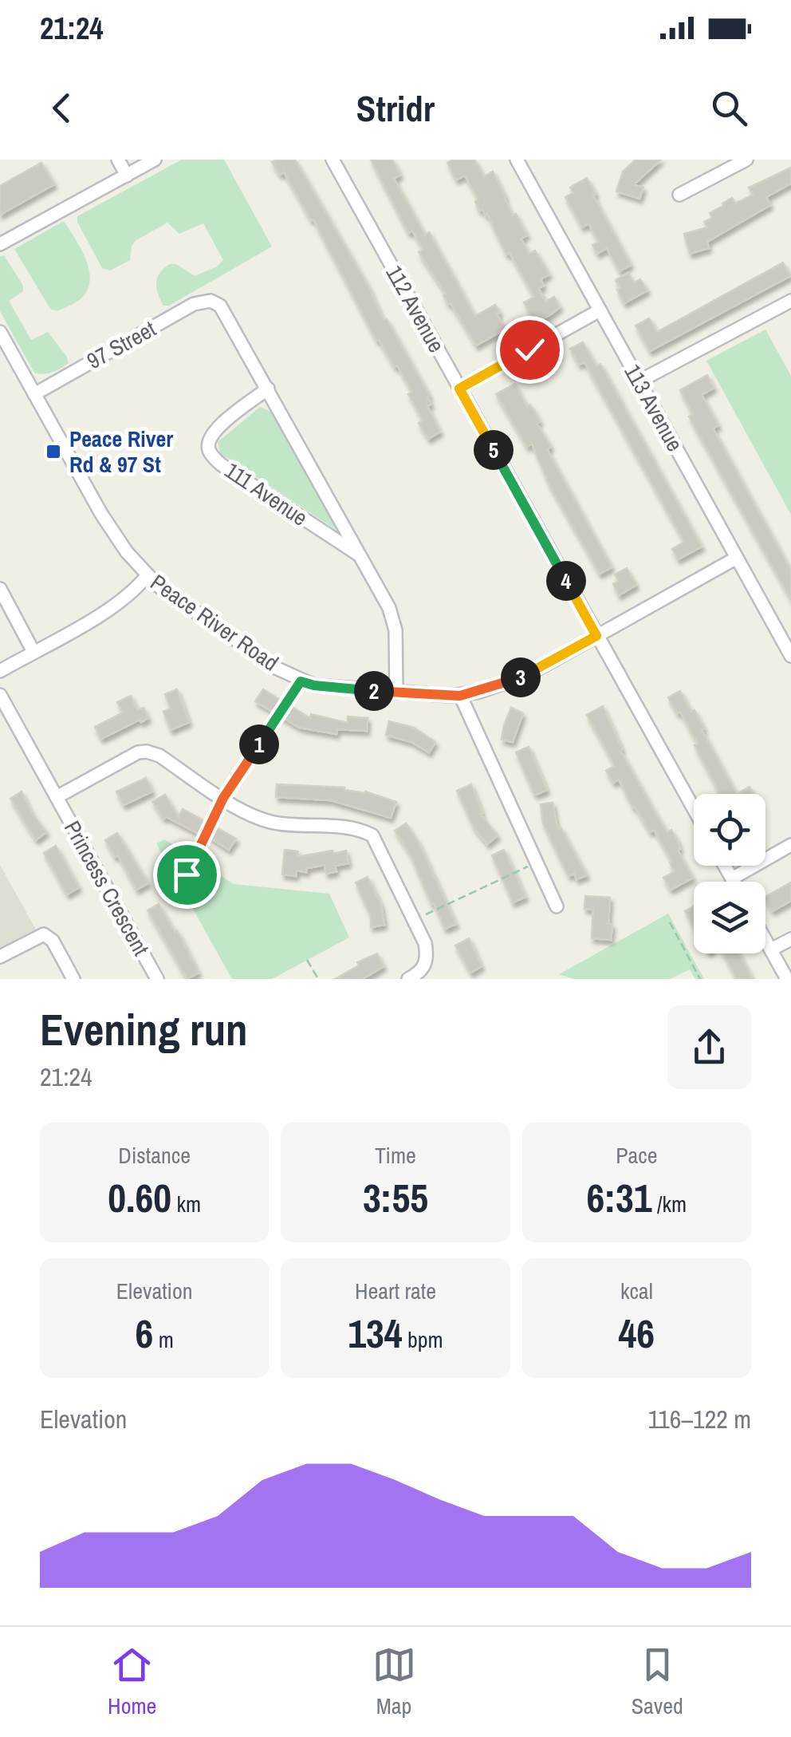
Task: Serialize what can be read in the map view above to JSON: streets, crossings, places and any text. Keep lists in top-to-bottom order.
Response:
{
  "streets": {
    "street": [
      "112 Avenue",
      "97 Street",
      "113 Avenue",
      "111 Avenue",
      "Peace River Road",
      "Princess Crescent"
    ]
  },
  "crossings": [
    ["112 Avenue", "Peace River Road"],
    ["97 Street", "111 Avenue"],
    ["97 Street", "Peace River Road"],
    ["113 Avenue", "Peace River Road"],
    ["111 Avenue", "Peace River Road"]
  ],
  "places": {
    "transit": ["Peace River Rd & 97 St"]
  },
  "page": {
    "status": "21:24",
    "header": "Stridr",
    "pins": [
      "5",
      "4",
      "3",
      "2",
      "1"
    ],
    "heading": ["Evening run", "21:24"],
    "stats": [
      ["Distance", "0.60 km"],
      ["Time", "3:55"],
      ["Pace", "6:31 /km"],
      ["Elevation", "6 m"],
      ["Heart rate", "134 bpm"],
      ["kcal", "46"]
    ],
    "chart": ["Elevation", "116–122 m"],
    "tabs": ["Home", "Map", "Saved"]
  }
}
